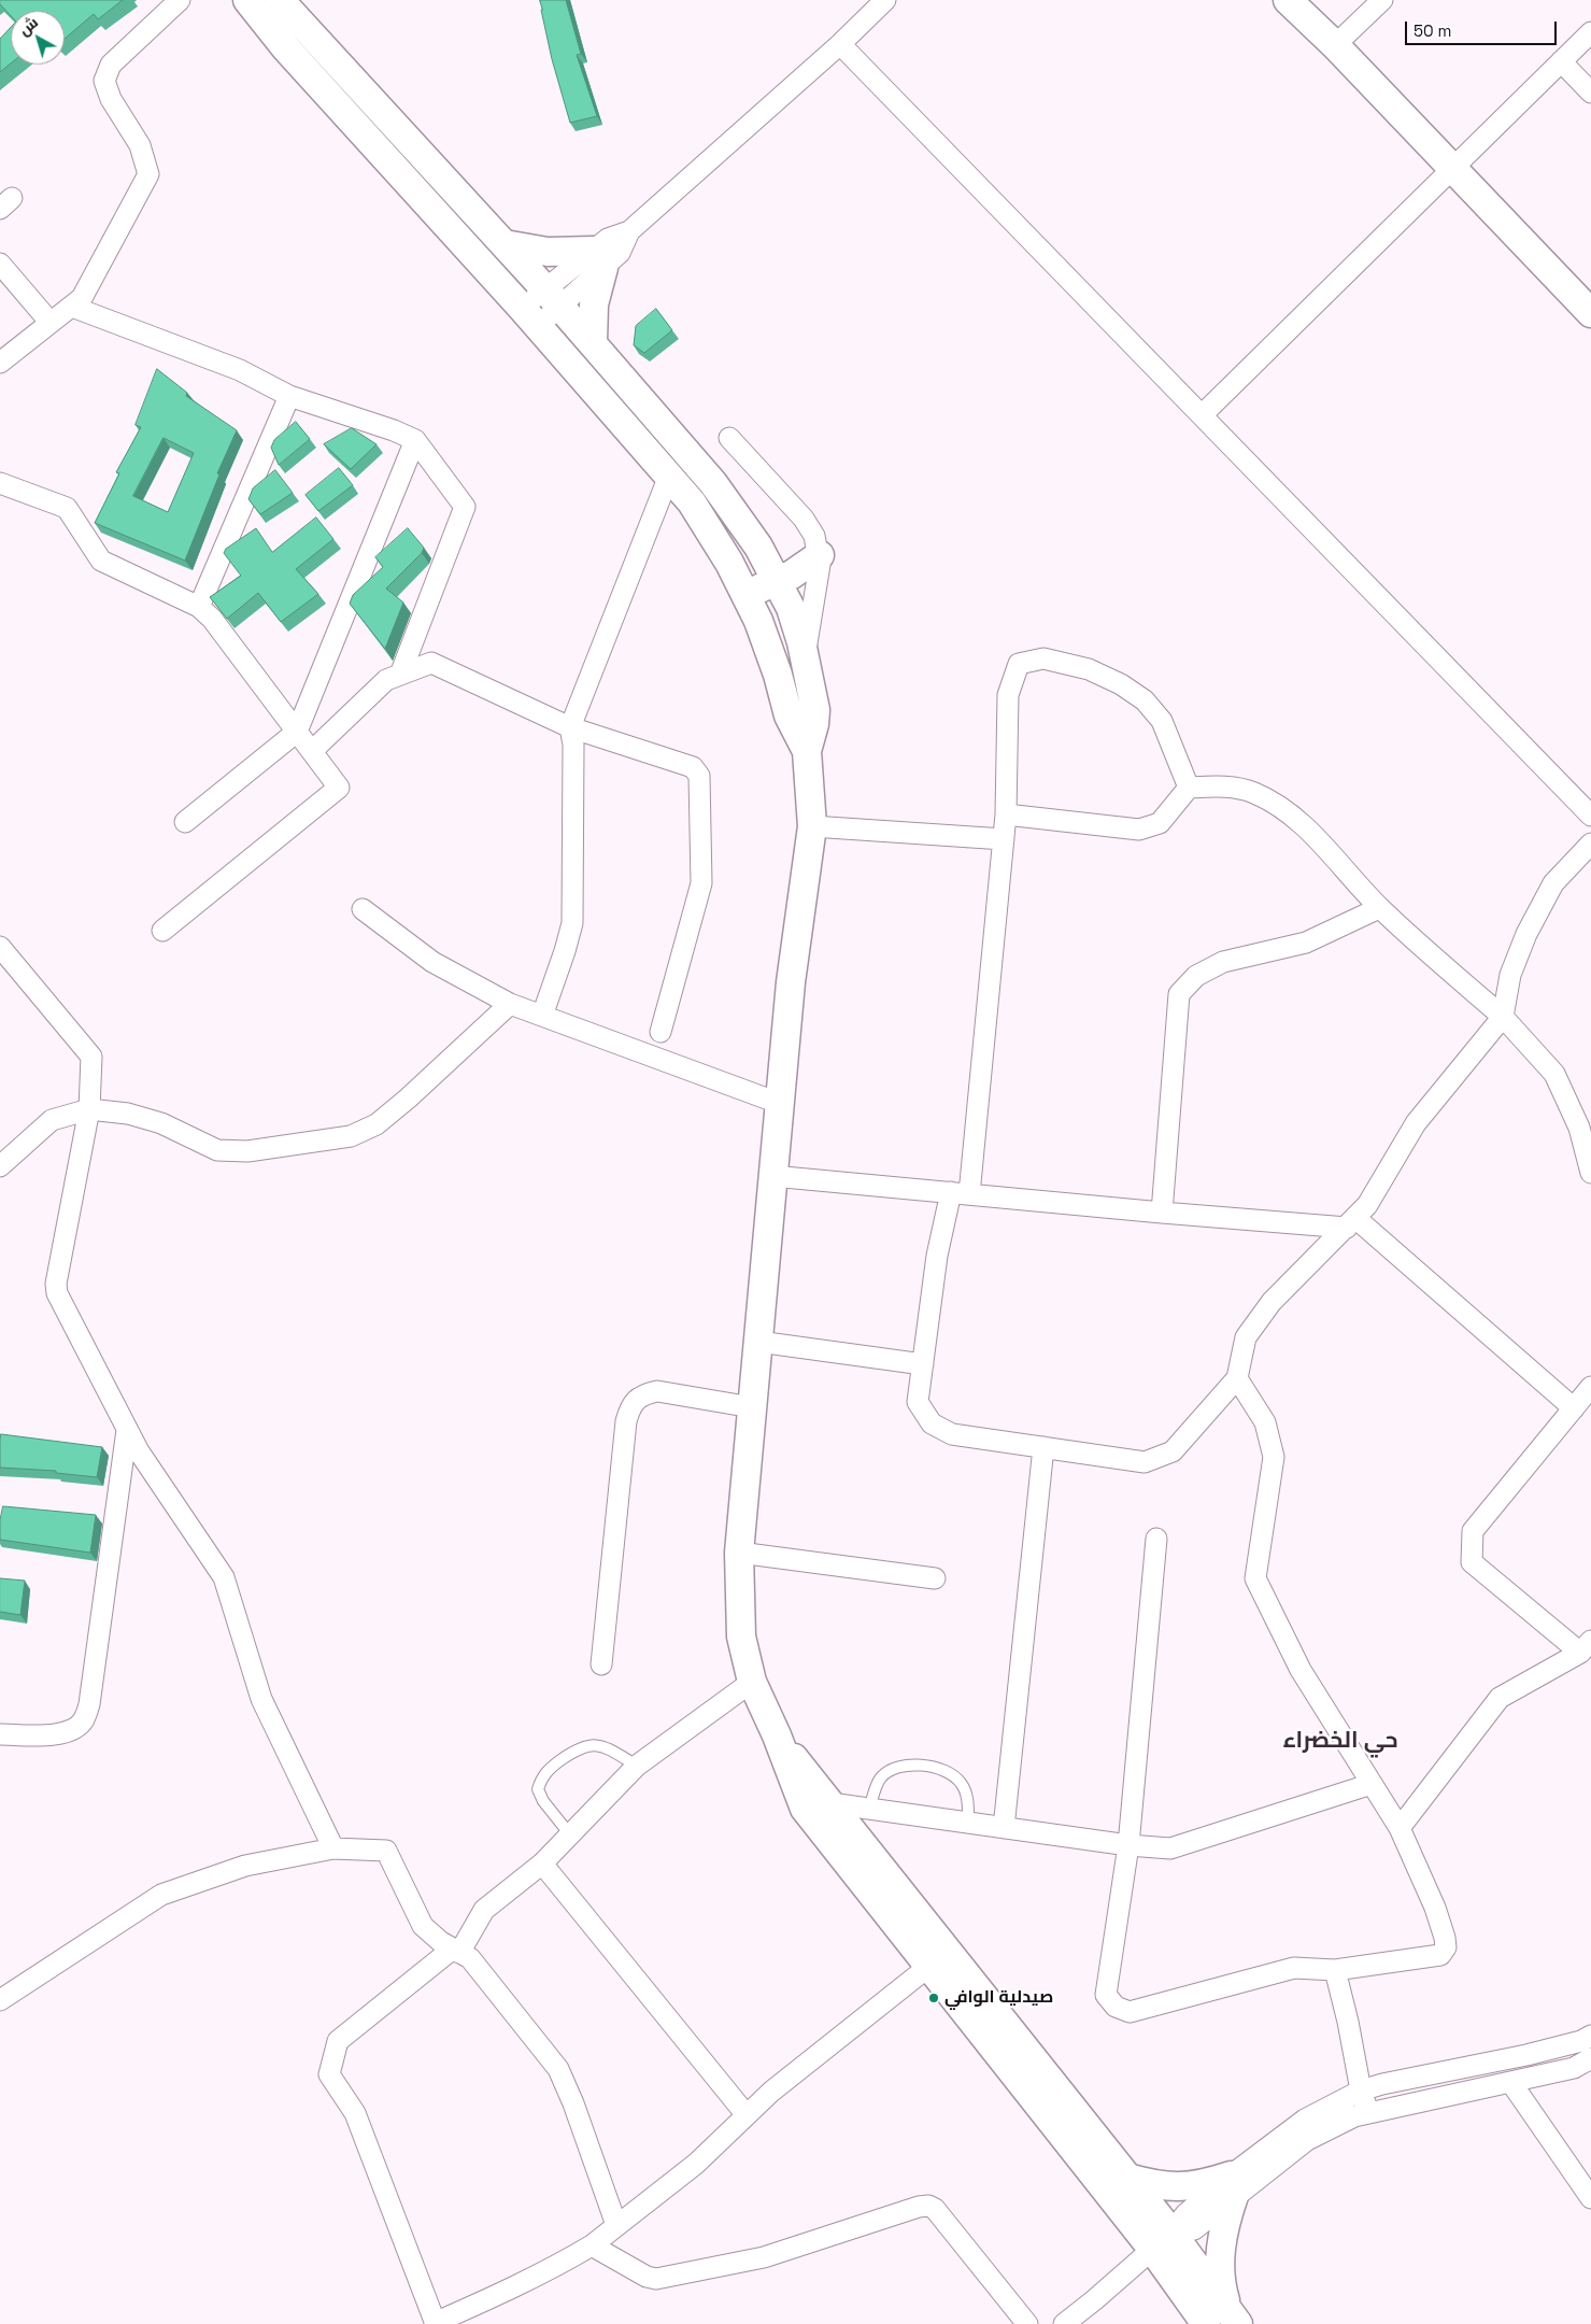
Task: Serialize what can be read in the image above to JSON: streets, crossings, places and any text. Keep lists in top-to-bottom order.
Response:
{
  "districts": ["حي الخضراء"],
  "places": ["صيدلية الوافي"],
  "scale_bar": "50 m",
  "north": "top left"
}
